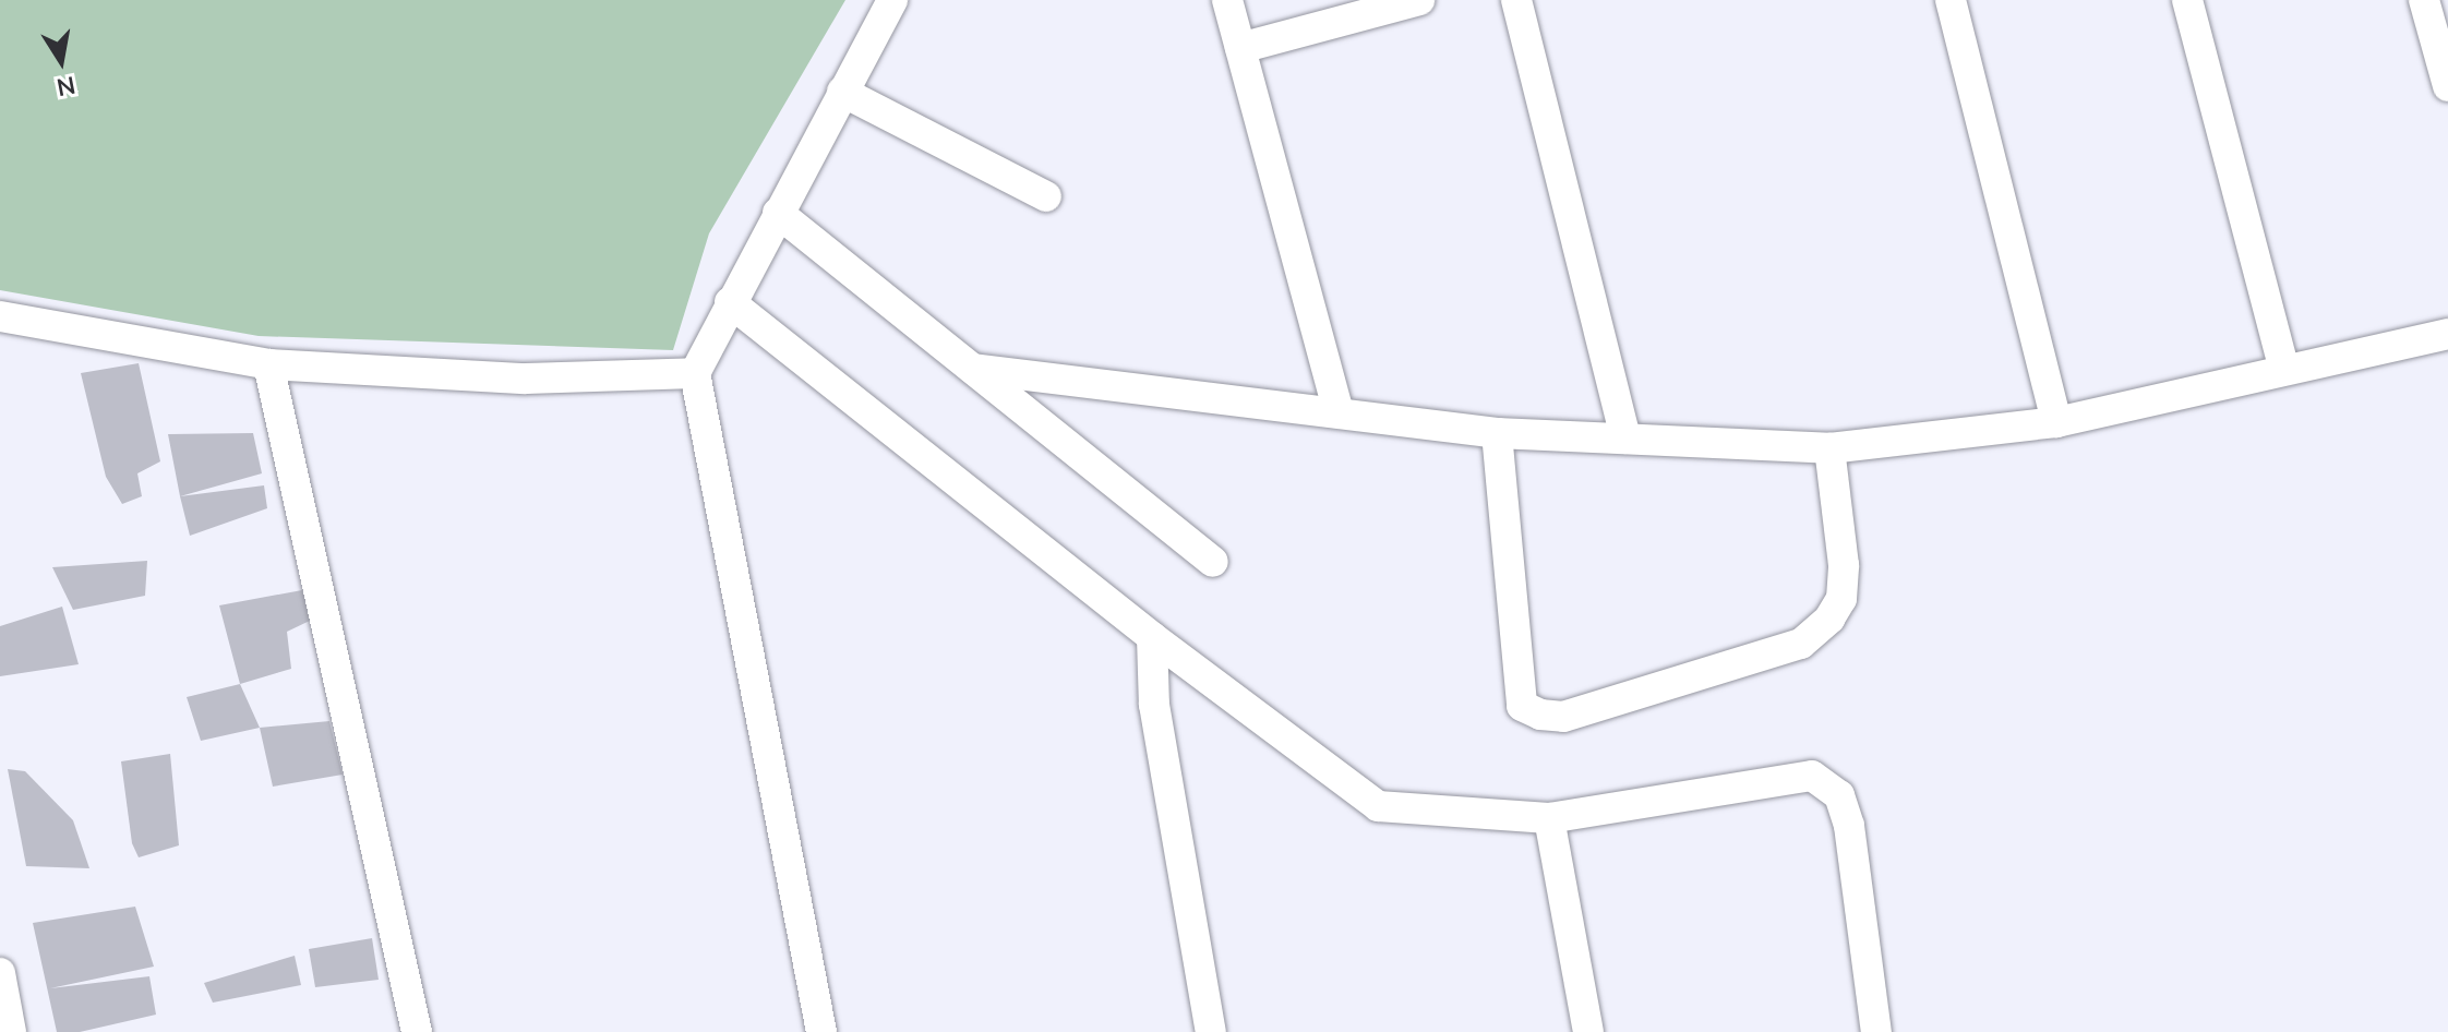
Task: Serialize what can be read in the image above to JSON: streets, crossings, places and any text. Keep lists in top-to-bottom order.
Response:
{
  "north": "bottom"
}
